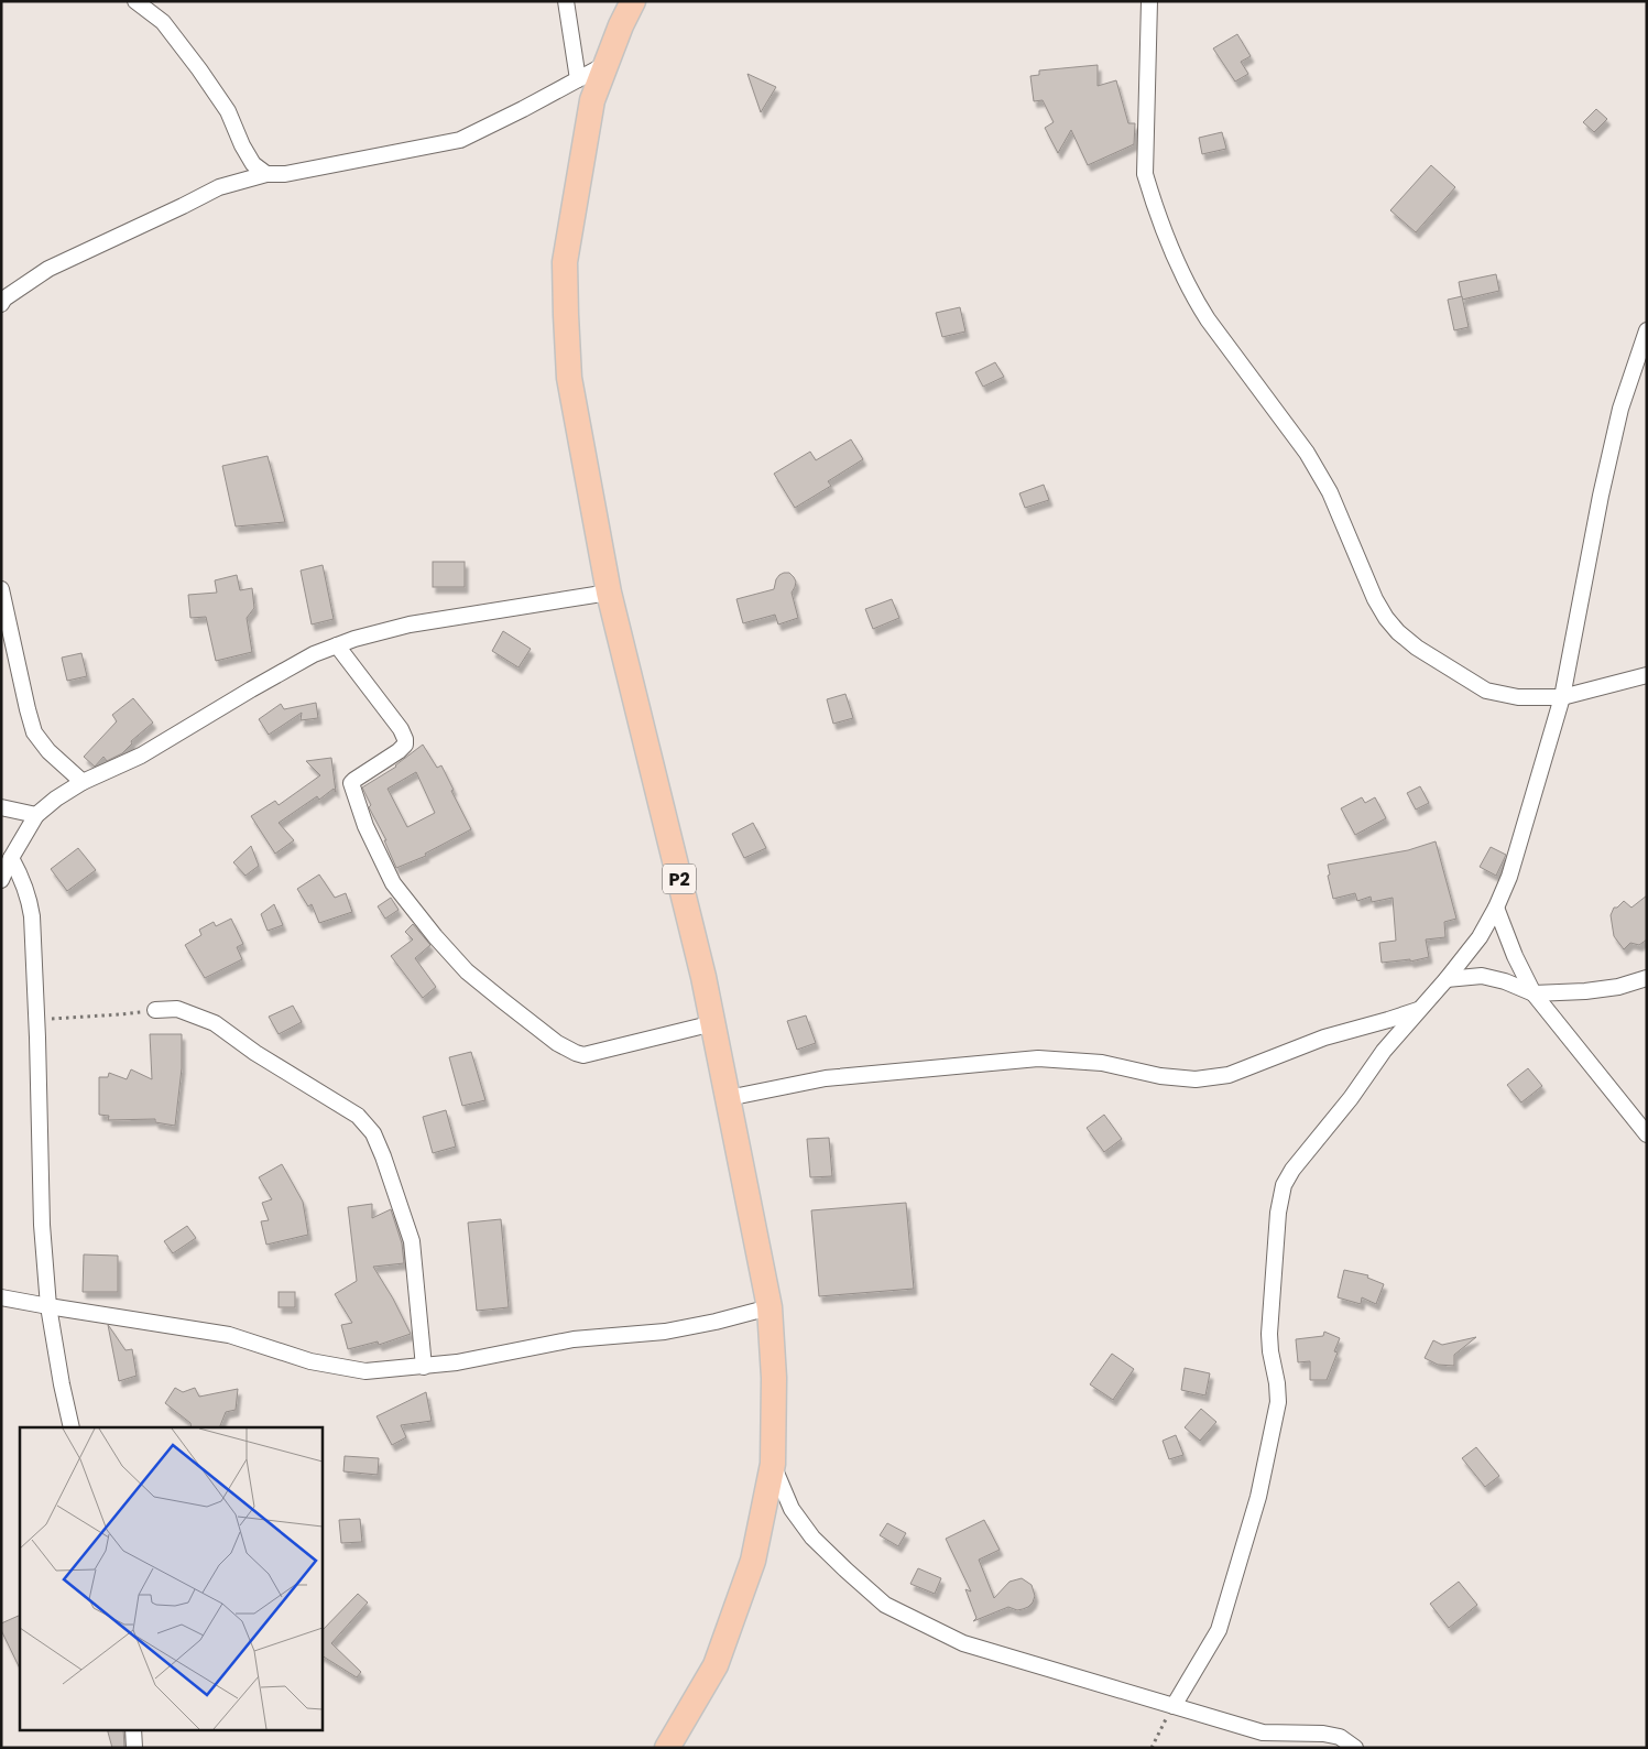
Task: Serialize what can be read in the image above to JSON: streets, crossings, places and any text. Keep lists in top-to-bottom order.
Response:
{
  "streets": {
    "main road": ["P2"]
  }
}
